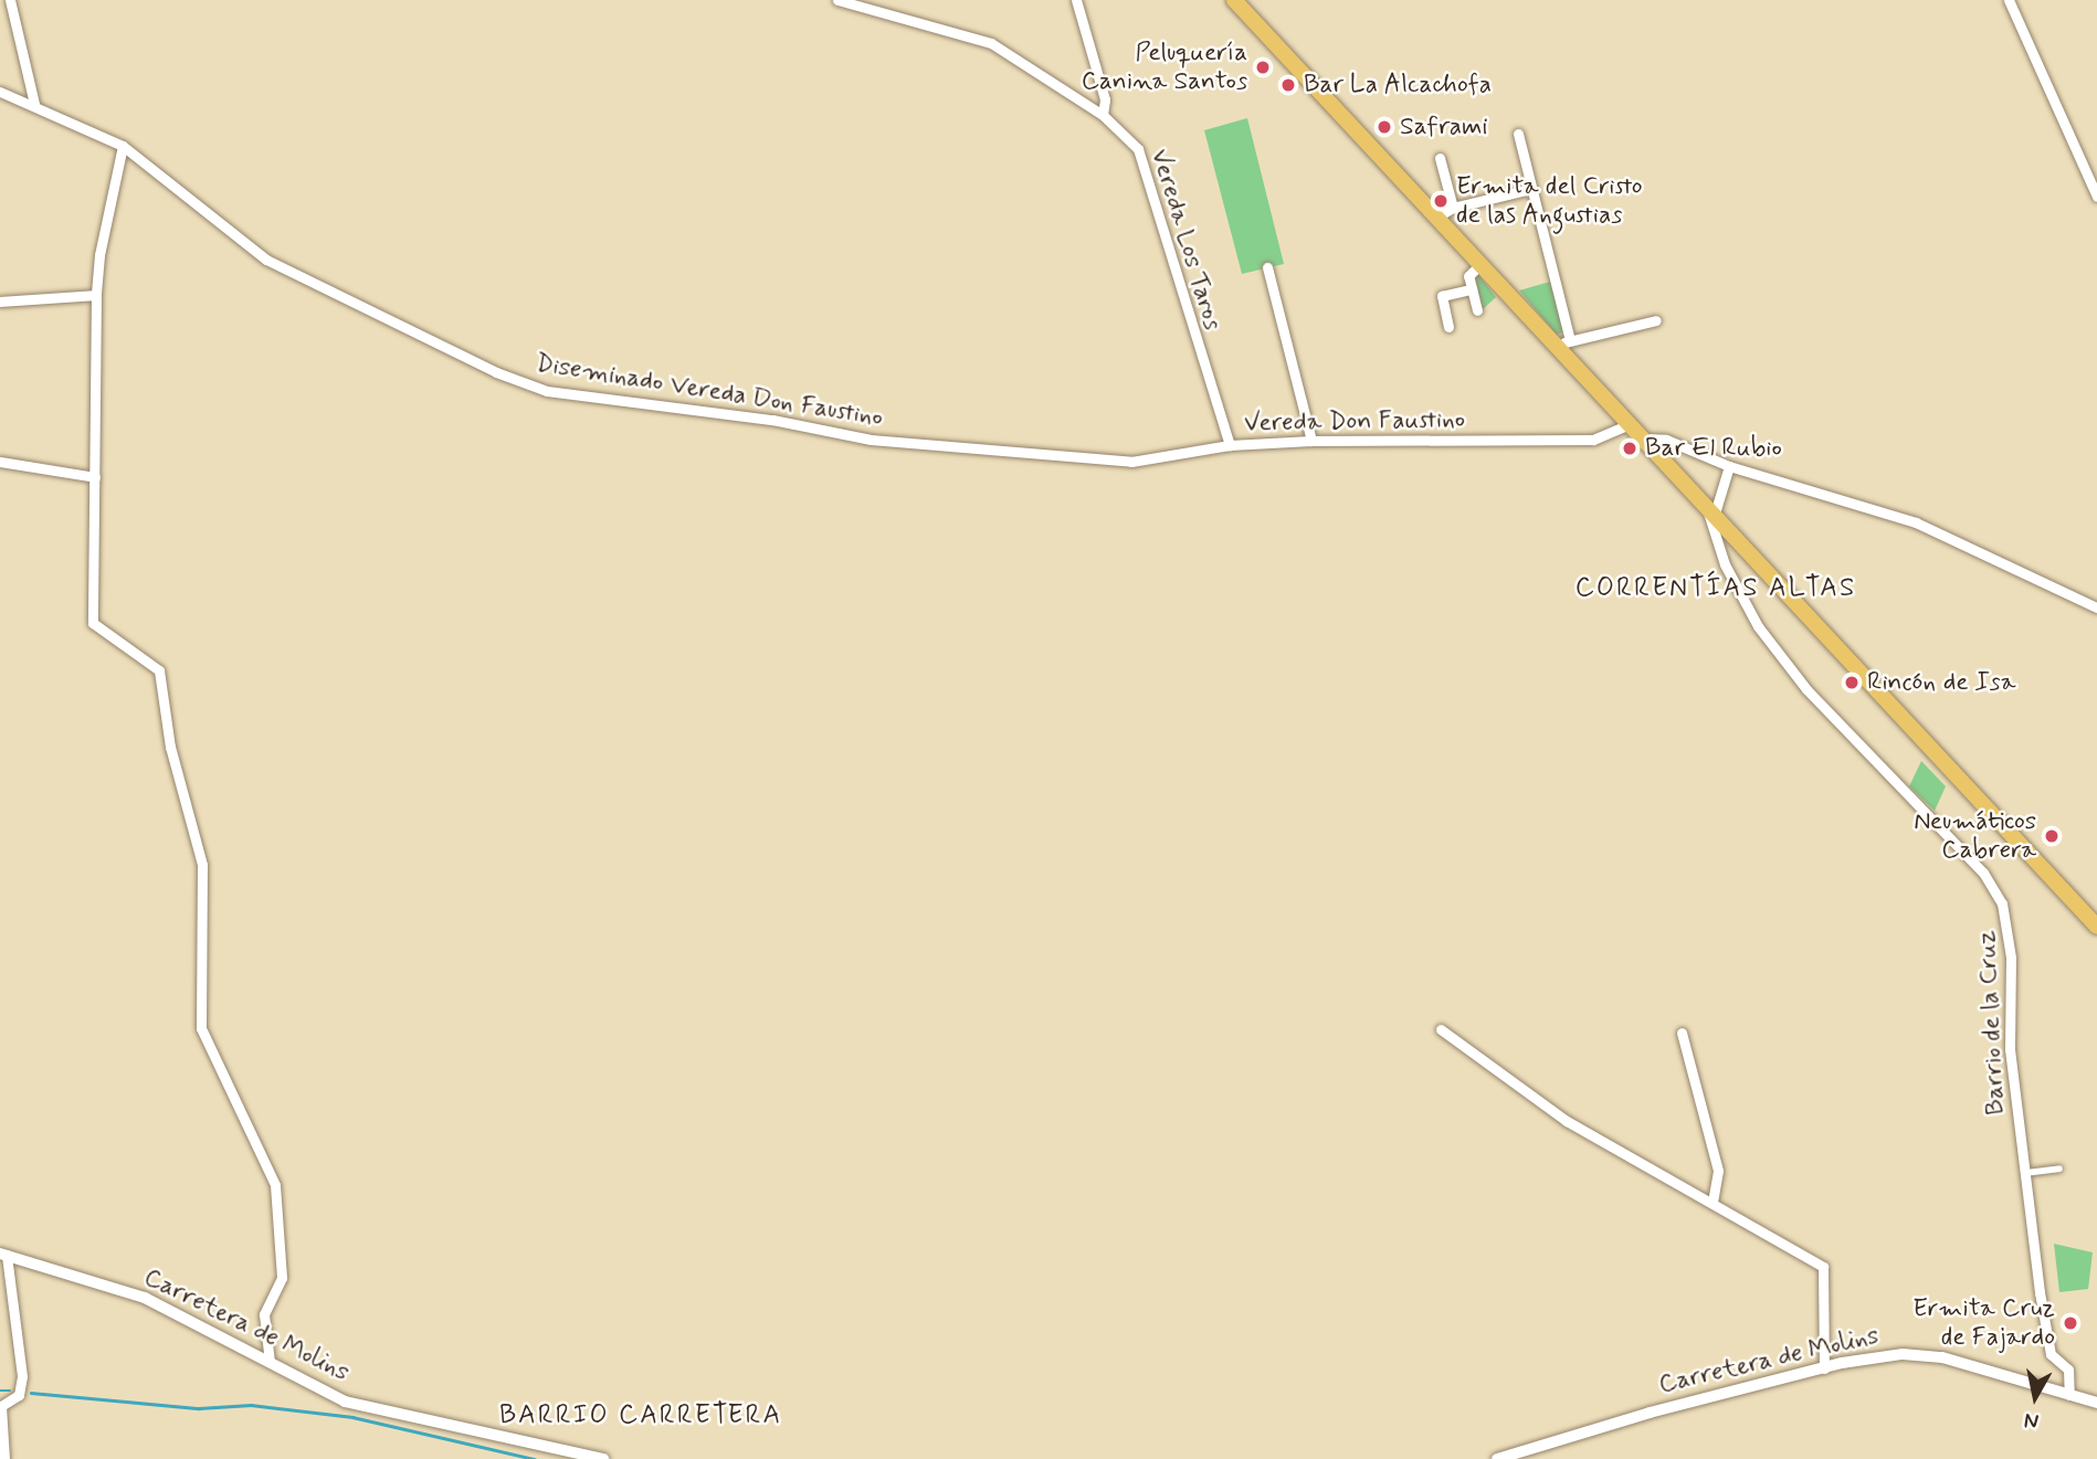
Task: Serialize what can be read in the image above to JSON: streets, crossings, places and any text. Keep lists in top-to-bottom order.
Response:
{
  "streets": {
    "street": [
      "Vereda Los Taros",
      "Diseminado Vereda Don Faustino",
      "Vereda Don Faustino",
      "Barrio de la Cruz",
      "Carretera de Molins"
    ]
  },
  "crossings": [
    ["Vereda Los Taros", "Vereda Don Faustino"],
    ["Diseminado Vereda Don Faustino", "Vereda Don Faustino"],
    ["Barrio de la Cruz", "Carretera de Molins"]
  ],
  "districts": ["CORRENTÍAS ALTAS", "BARRIO CARRETERA"],
  "places": [
    "Peluquería Canina Santos",
    "Bar La Alcachofa",
    "Saframi",
    "Ermita del Cristo de las Angustias",
    "Bar El Rubio",
    "Rincón de Isa",
    "Neumáticos Cabrera",
    "Ermita Cruz de Fajardo"
  ],
  "north": "bottom"
}
